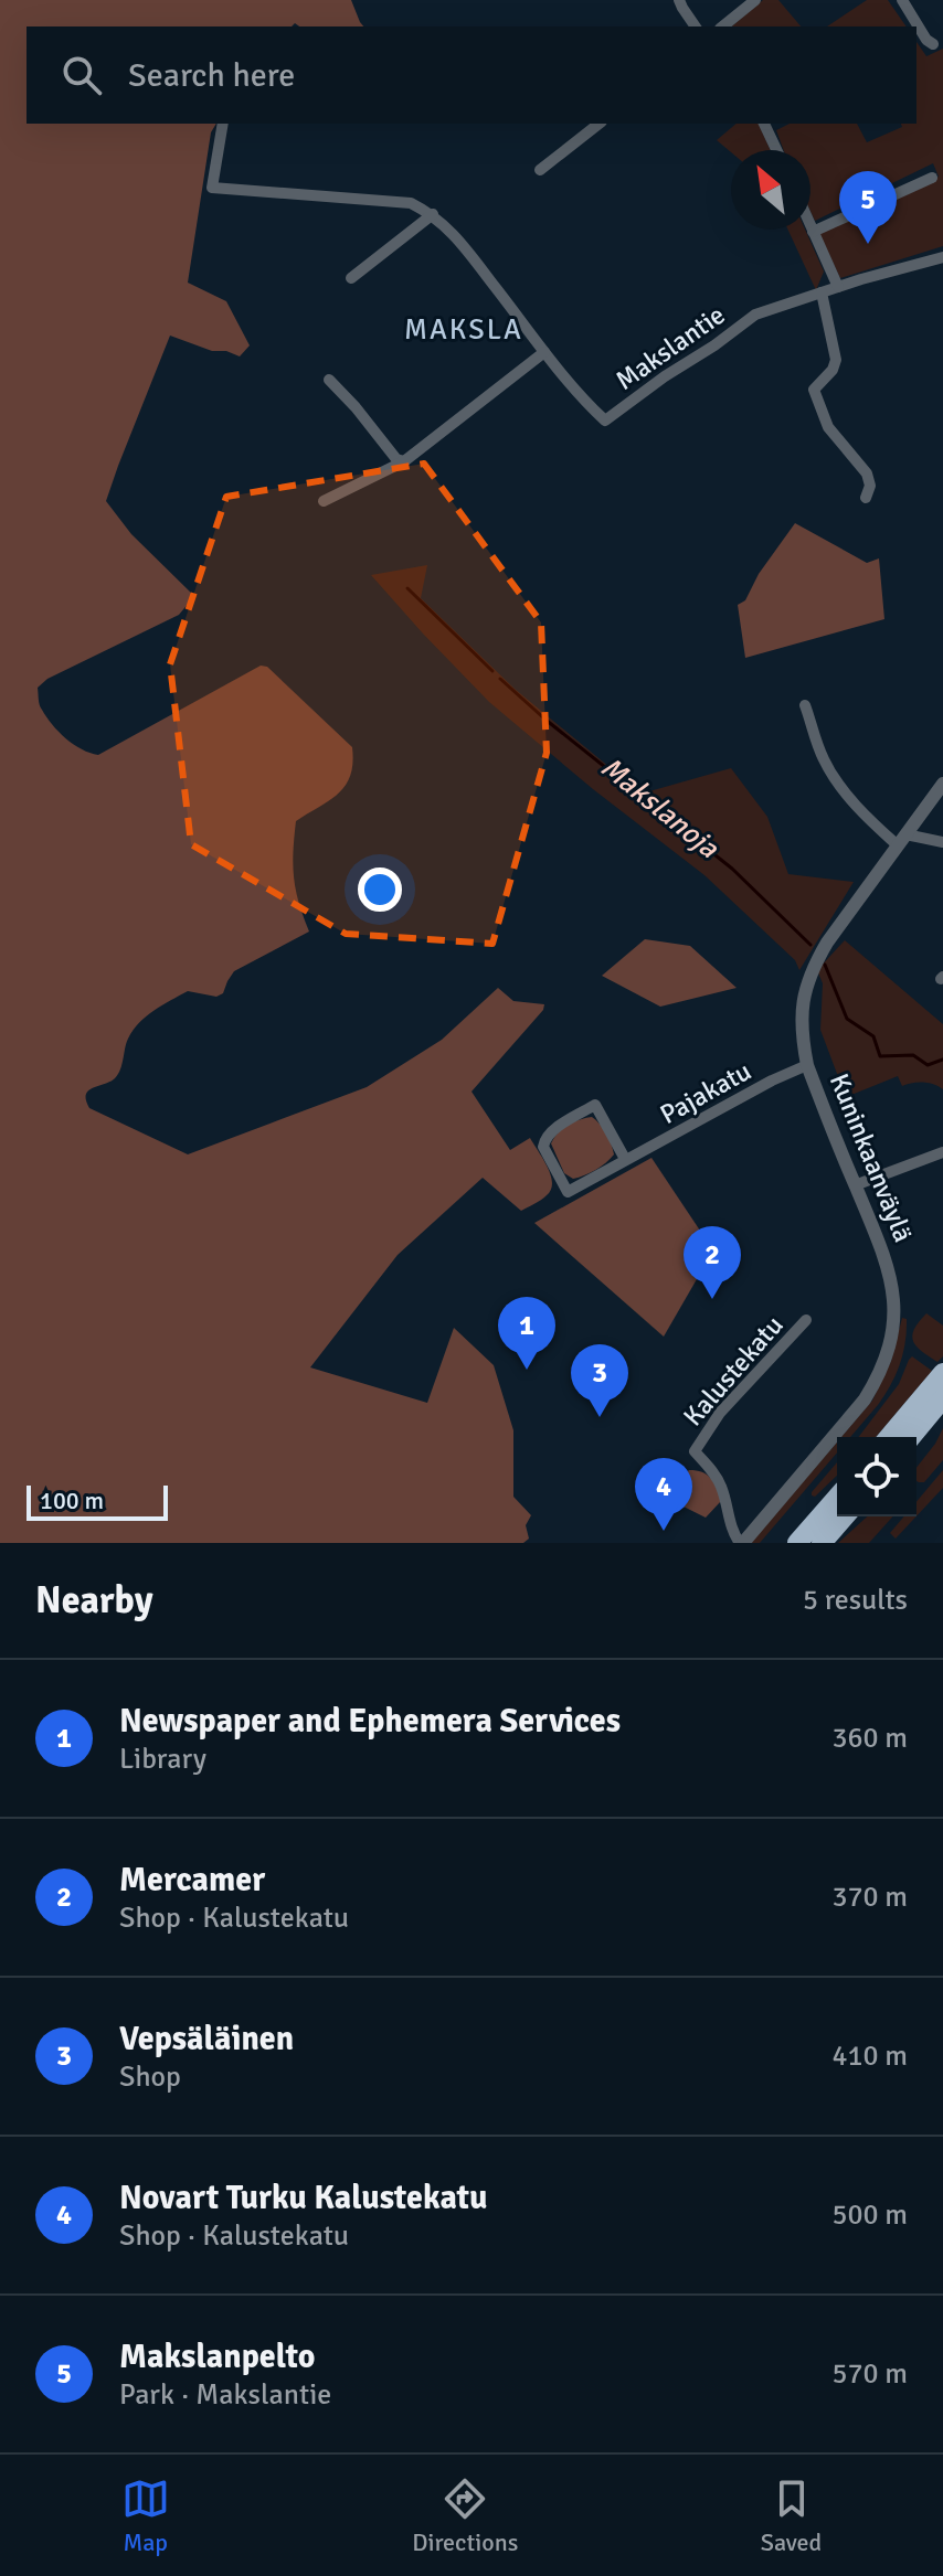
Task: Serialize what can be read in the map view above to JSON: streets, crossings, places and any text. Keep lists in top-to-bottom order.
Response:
{
  "streets": {
    "street": [
      "Makslantie",
      "Pajakatu",
      "Kuninkaanväylä",
      "Kalustekatu"
    ]
  },
  "crossings": [
    ["Pajakatu", "Kuninkaanväylä"],
    ["Kuninkaanväylä", "Kalustekatu"]
  ],
  "districts": ["MAKSLA"],
  "water": ["Makslanoja"],
  "scale_bar": "100 m",
  "north": "top left",
  "page": {
    "search": "Search here",
    "pins": [
      "5",
      "2",
      "1",
      "3",
      "4"
    ],
    "scale": "100 m",
    "heading": ["Nearby", "5 results"],
    "list": [
      {
        "mark": "1",
        "name": "Newspaper and Ephemera Services",
        "note": "Library",
        "value": "360 m"
      },
      {
        "mark": "2",
        "name": "Mercamer",
        "note": "Shop · Kalustekatu",
        "value": "370 m"
      },
      {
        "mark": "3",
        "name": "Vepsäläinen",
        "note": "Shop",
        "value": "410 m"
      },
      {
        "mark": "4",
        "name": "Novart Turku Kalustekatu",
        "note": "Shop · Kalustekatu",
        "value": "500 m"
      },
      {
        "mark": "5",
        "name": "Makslanpelto",
        "note": "Park · Makslantie",
        "value": "570 m"
      }
    ],
    "nav": ["Map", "Directions", "Saved"]
  }
}
